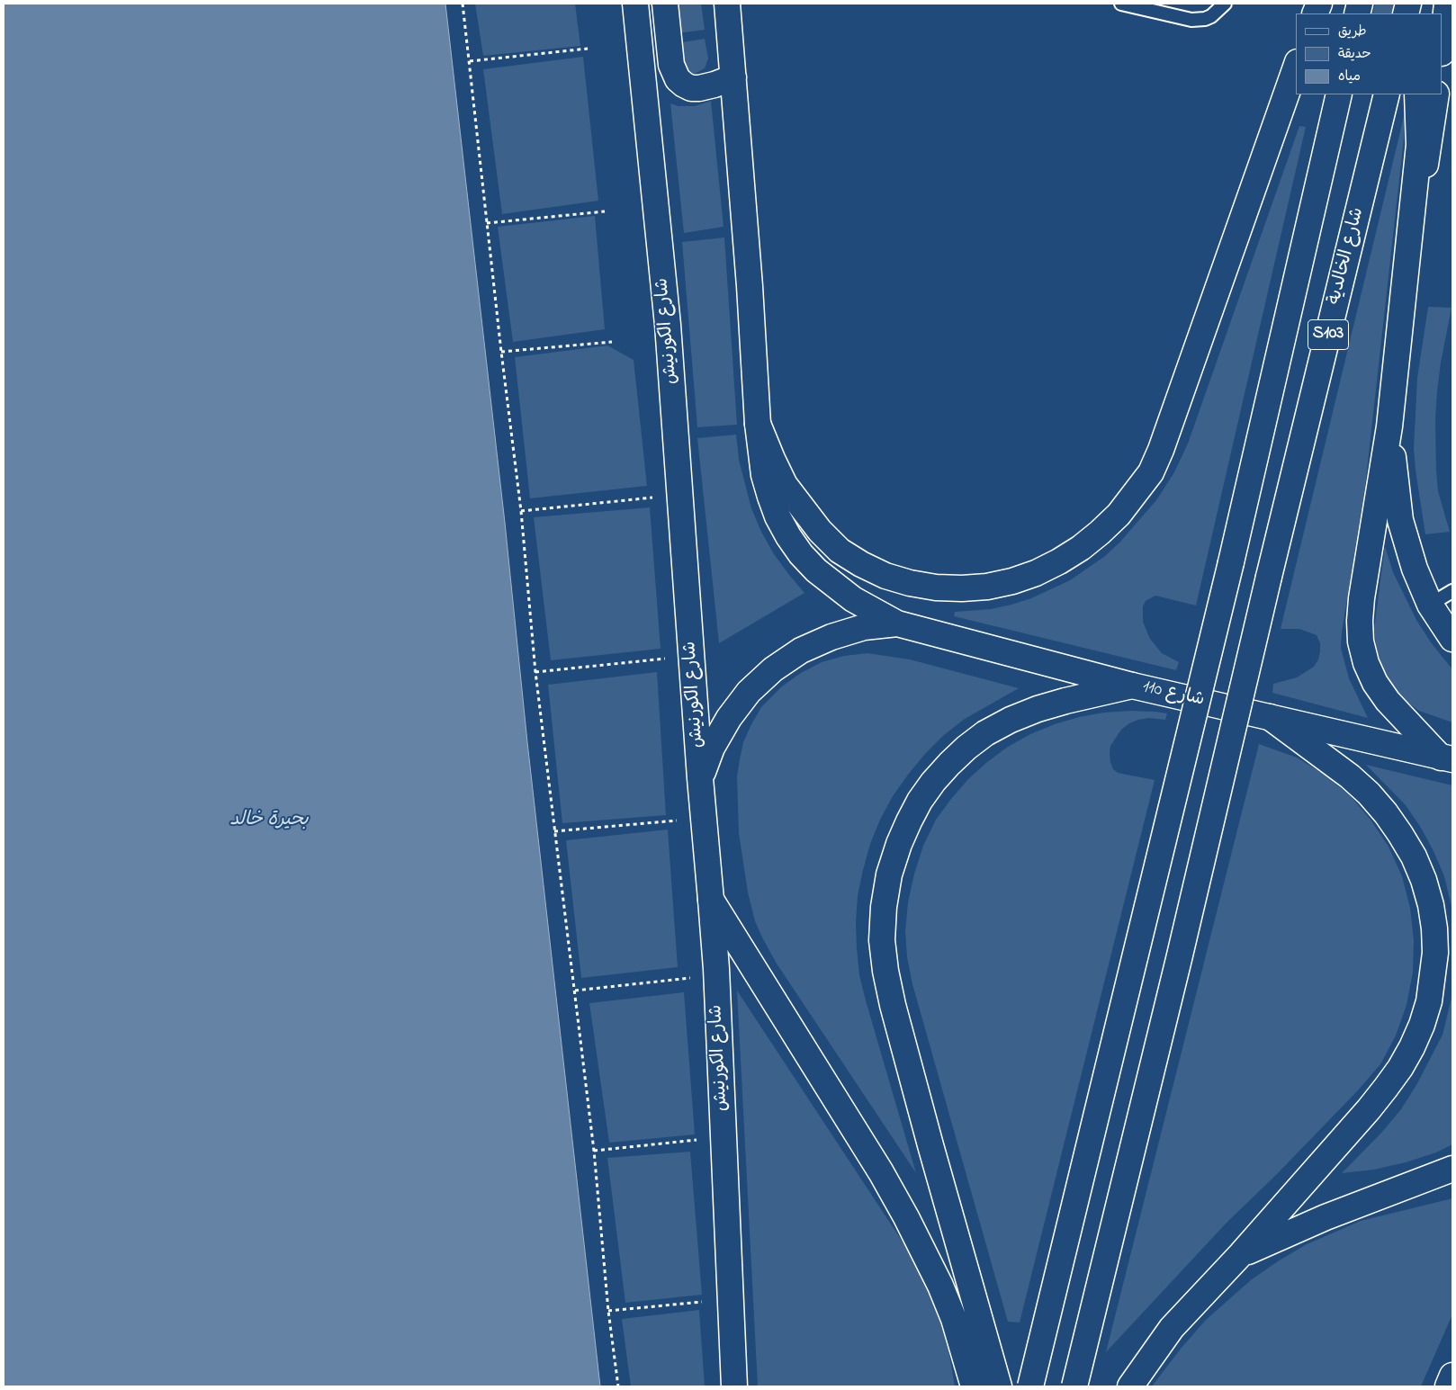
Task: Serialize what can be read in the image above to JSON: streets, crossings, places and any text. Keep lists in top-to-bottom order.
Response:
{
  "streets": {
    "main road": [
      "شارع الخالدية",
      "شارع الكورنيش",
      "S103",
      "شارع 110"
    ]
  },
  "water": ["بحيرة خالد"],
  "legend": ["طريق", "حديقة", "مياه"]
}
